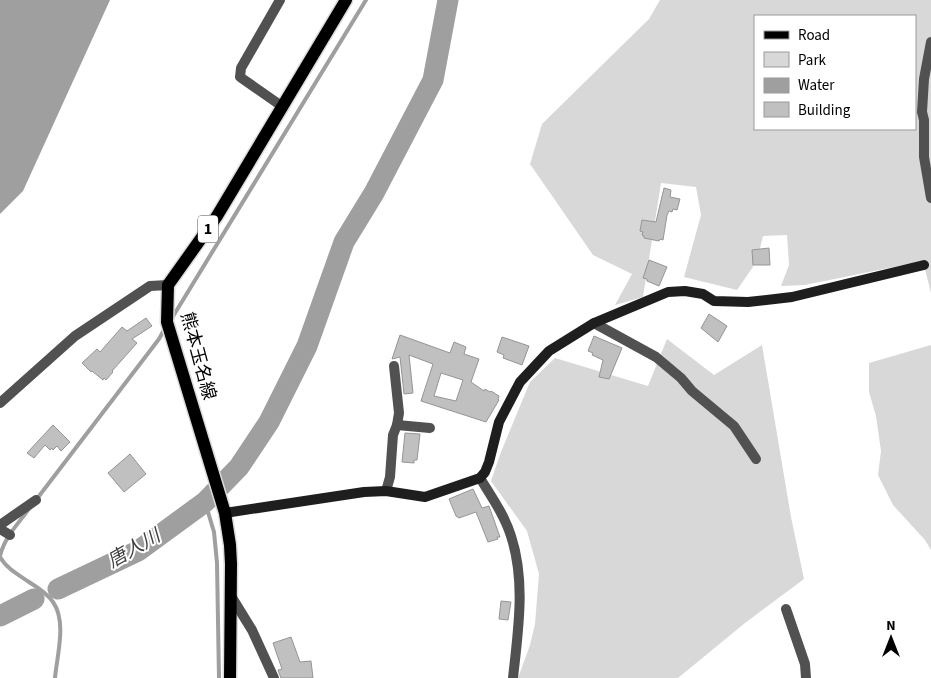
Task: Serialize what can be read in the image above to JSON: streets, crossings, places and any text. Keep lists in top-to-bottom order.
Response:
{
  "streets": {
    "main road": ["1", "熊本玉名線"]
  },
  "crossings": [
    ["1", "熊本玉名線"]
  ],
  "water": ["唐人川"],
  "legend": [
    "Road",
    "Park",
    "Water",
    "Building"
  ],
  "north": "top"
}
